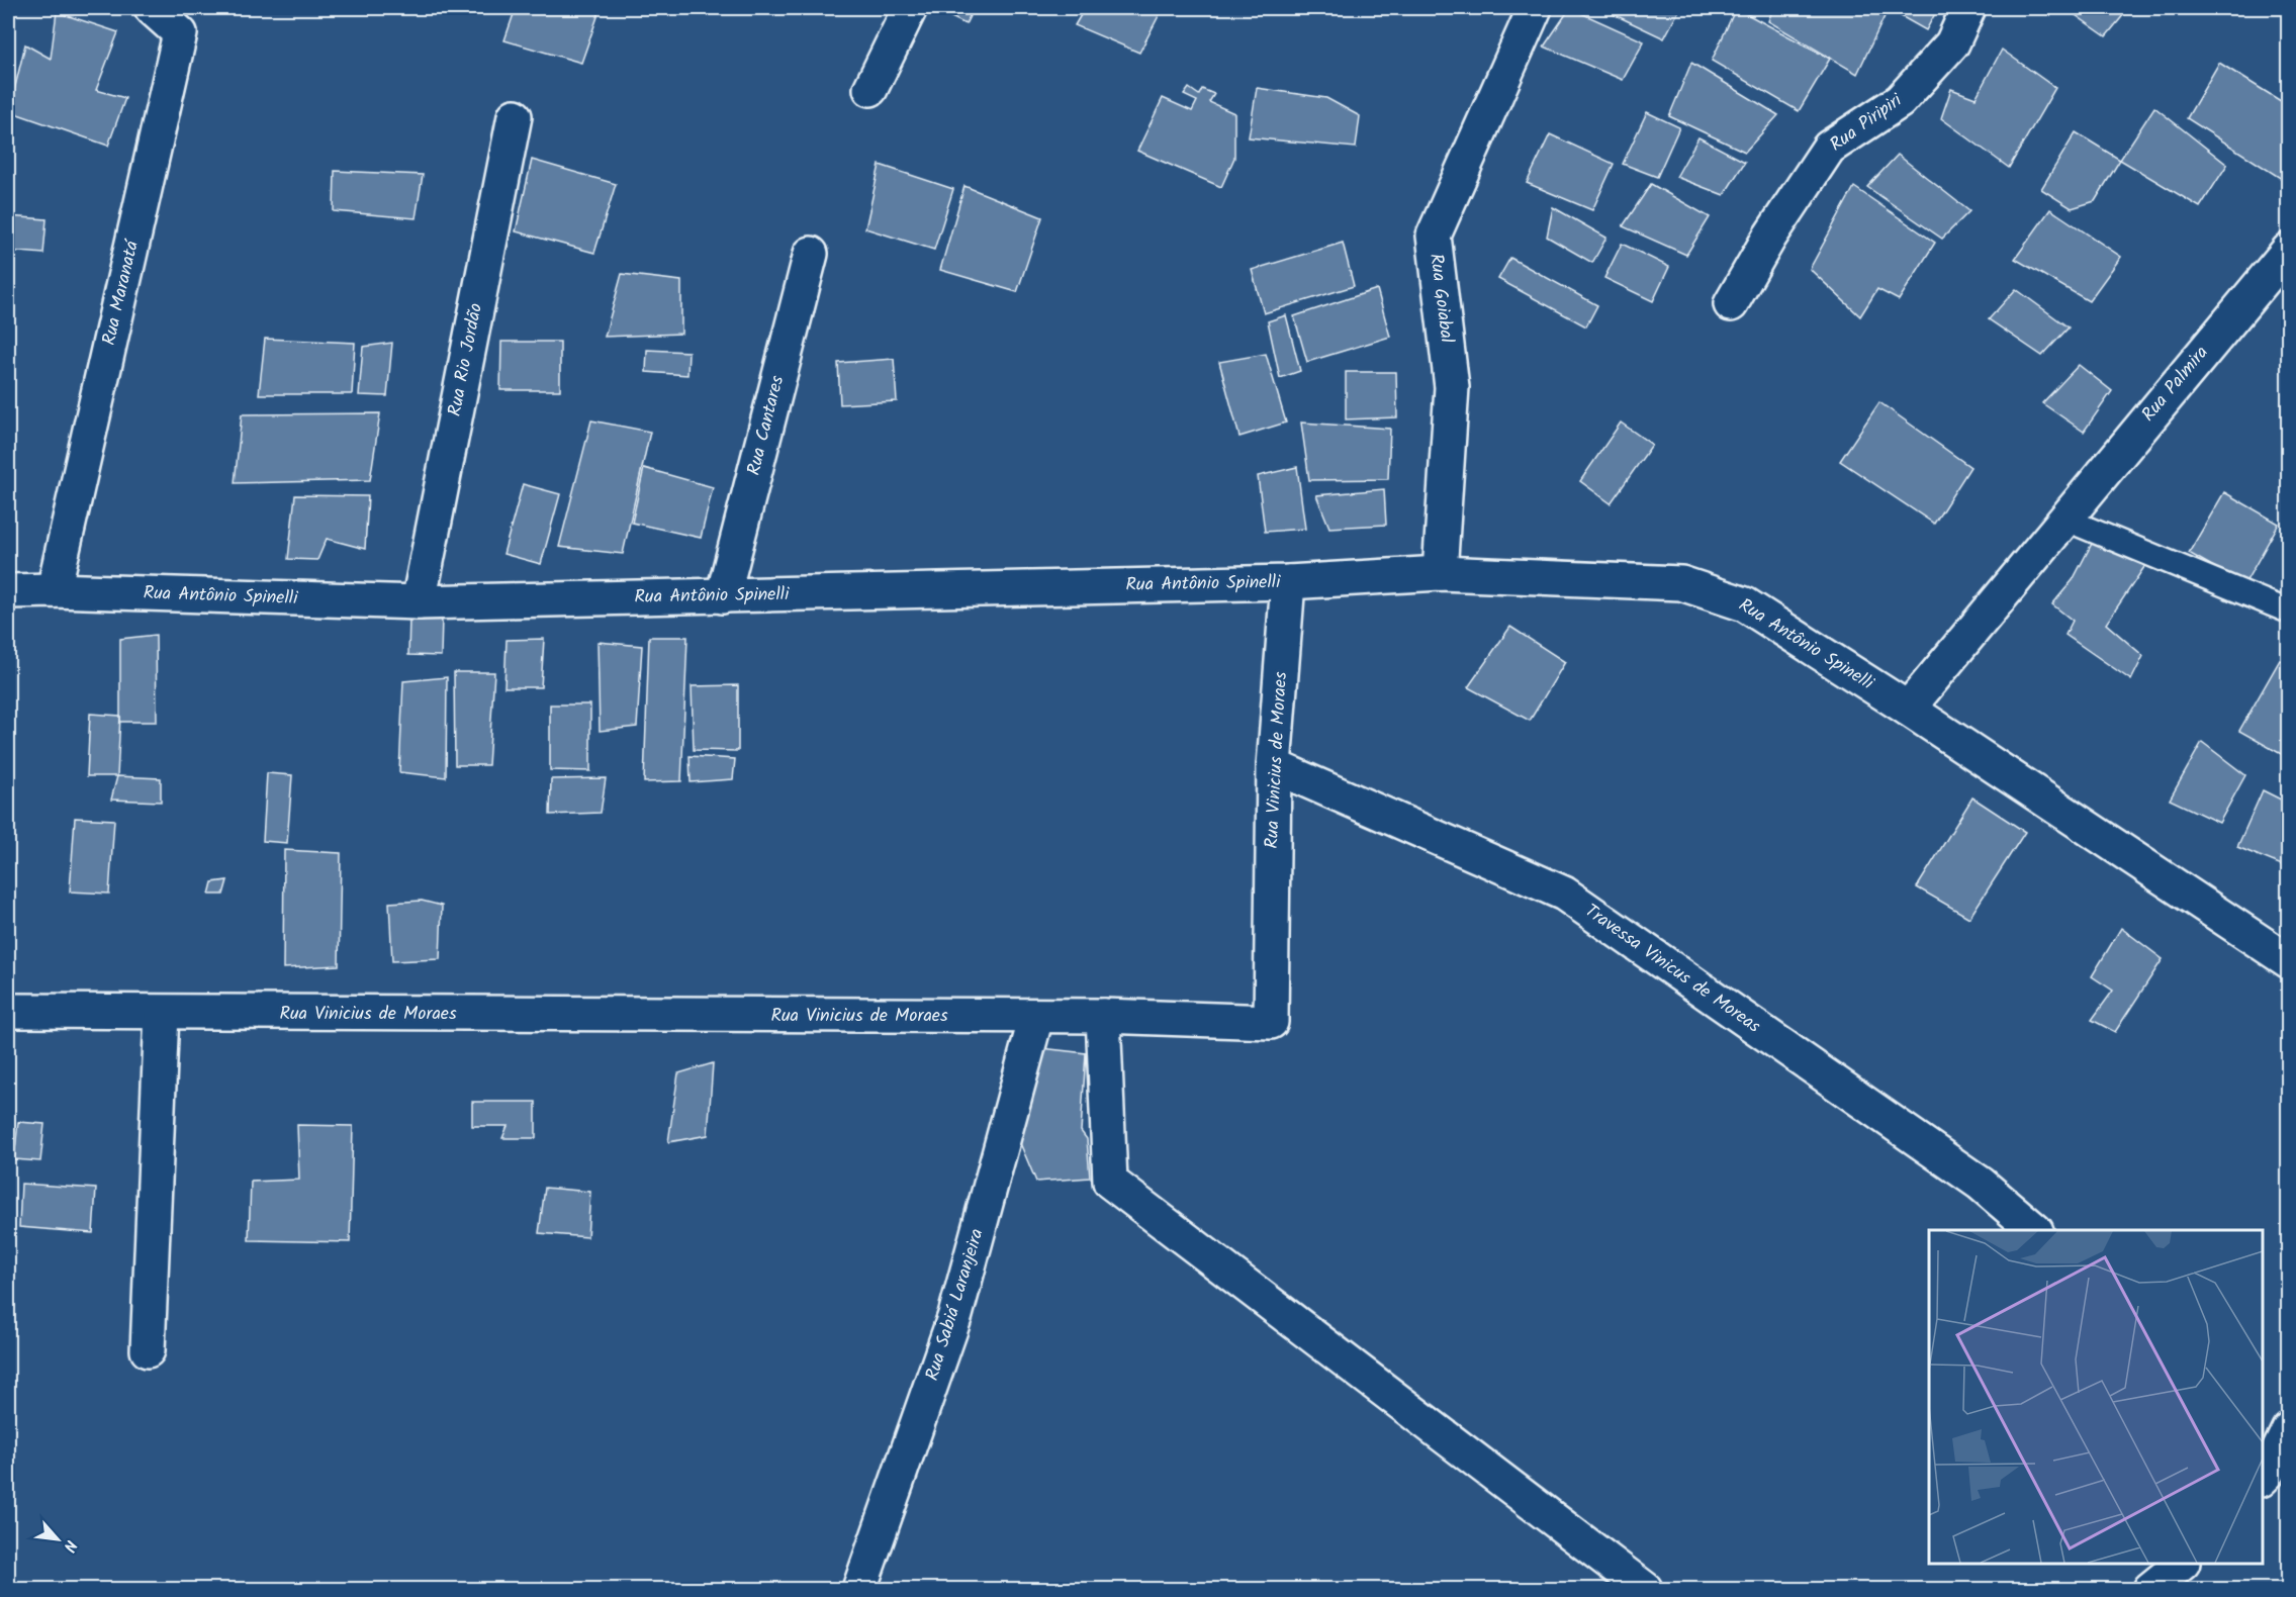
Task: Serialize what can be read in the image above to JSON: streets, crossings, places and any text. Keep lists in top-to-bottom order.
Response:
{
  "streets": {
    "street": [
      "Rua Piripiri",
      "Rua Maranatá",
      "Rua Goiabal",
      "Rua Rio Jordão",
      "Rua Palmira",
      "Rua Cantares",
      "Rua Antônio Spinelli",
      "Rua Vinicius de Moraes",
      "Travessa Vinicus de Moreas",
      "Rua Sabiá Laranjeira"
    ]
  },
  "crossings": [
    ["Rua Maranatá", "Rua Antônio Spinelli"],
    ["Rua Goiabal", "Rua Antônio Spinelli"],
    ["Rua Rio Jordão", "Rua Antônio Spinelli"],
    ["Rua Palmira", "Rua Antônio Spinelli"],
    ["Rua Cantares", "Rua Antônio Spinelli"],
    ["Rua Antônio Spinelli", "Rua Vinicius de Moraes"],
    ["Rua Vinicius de Moraes", "Travessa Vinicus de Moreas"],
    ["Rua Vinicius de Moraes", "Rua Sabiá Laranjeira"]
  ],
  "north": "bottom right"
}
